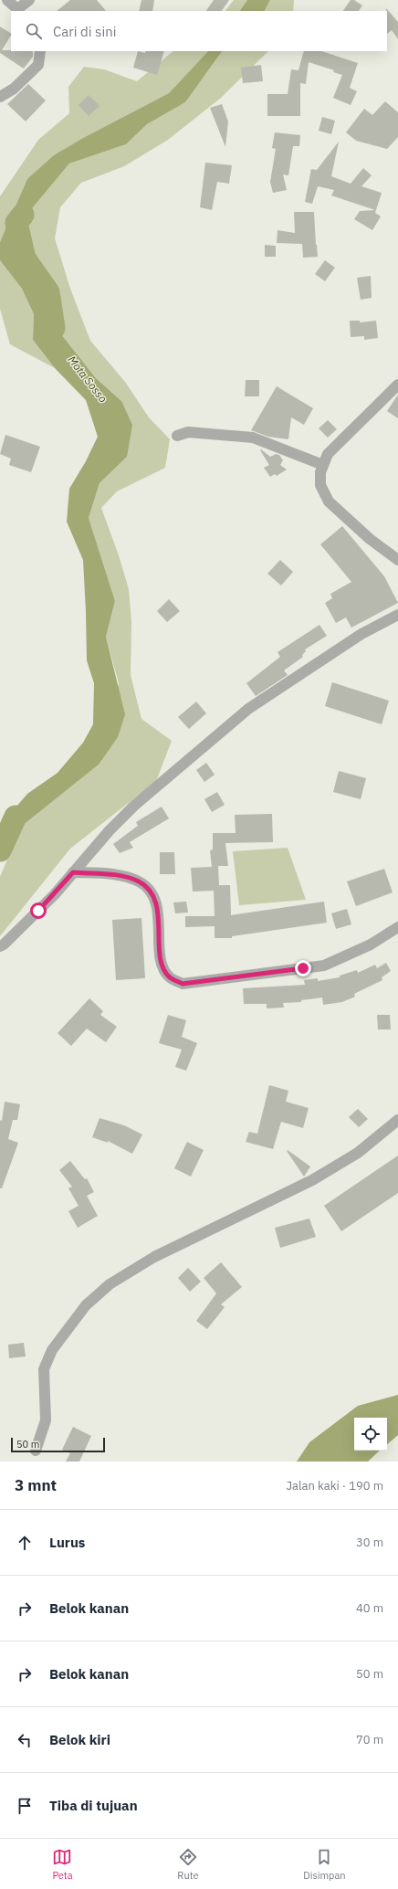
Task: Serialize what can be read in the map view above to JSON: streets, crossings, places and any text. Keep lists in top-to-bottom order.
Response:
{
  "water": ["Mota Sosso"],
  "scale_bar": "50 m",
  "page": {
    "search": "Cari di sini",
    "scale": "50 m",
    "heading": ["3 mnt", "Jalan kaki · 190 m"],
    "list": [
      ["Lurus", "30 m"],
      ["Belok kanan", "40 m"],
      ["Belok kanan", "50 m"],
      ["Belok kiri", "70 m"],
      "Tiba di tujuan"
    ],
    "nav": ["Peta", "Rute", "Disimpan"]
  }
}
